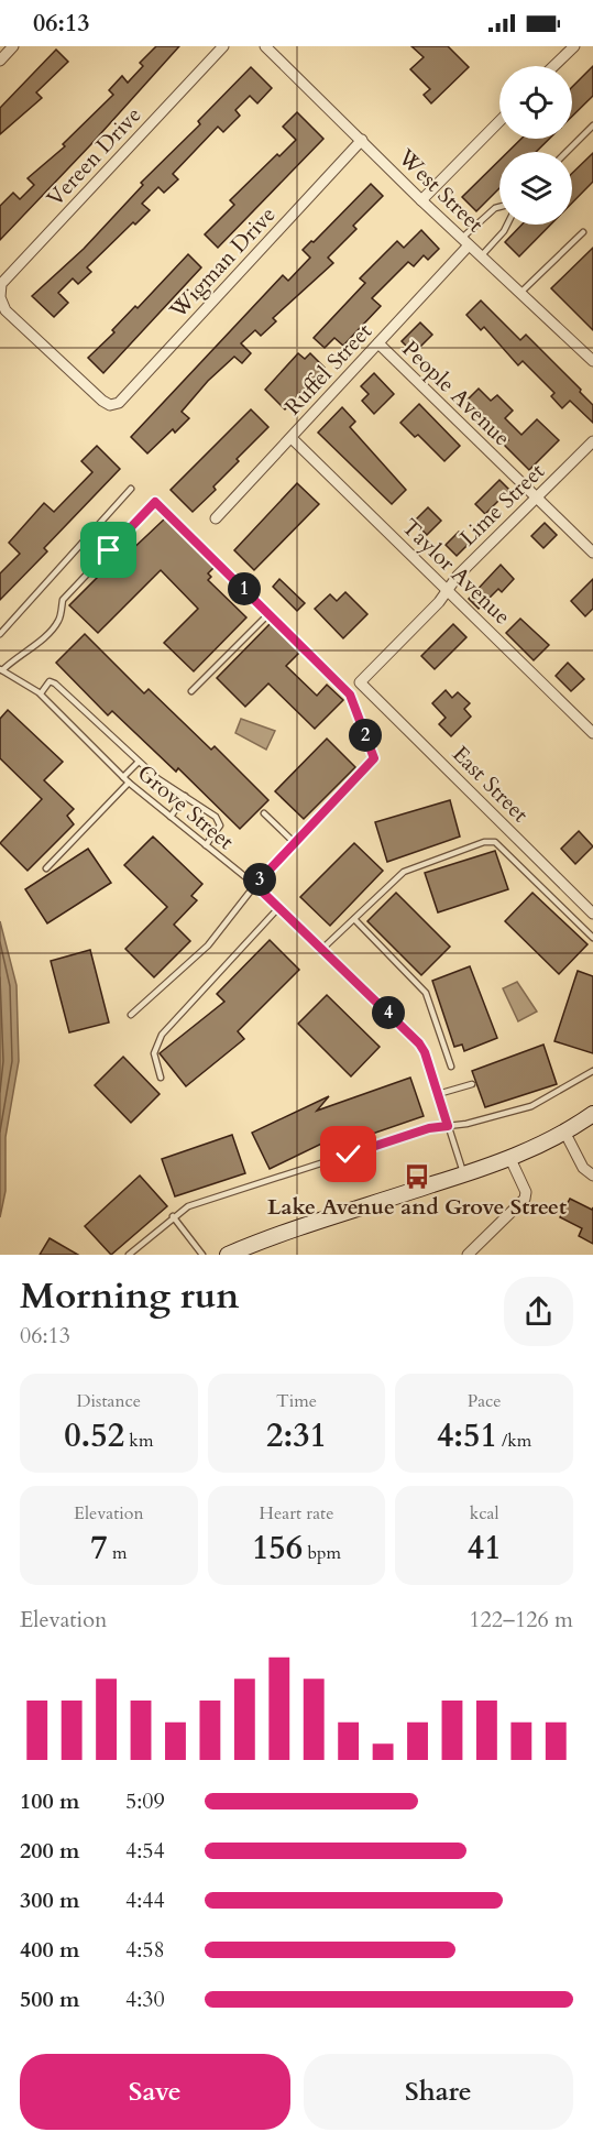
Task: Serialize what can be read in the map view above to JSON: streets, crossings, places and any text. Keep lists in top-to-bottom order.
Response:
{
  "streets": {
    "street": [
      "Vereen Drive",
      "West Street",
      "Wigman Drive",
      "Ruffel Street",
      "People Avenue",
      "Lime Street",
      "Taylor Avenue",
      "East Street"
    ],
    "lane": ["Grove Street"]
  },
  "crossings": [
    ["Vereen Drive", "Wigman Drive"],
    ["West Street", "Wigman Drive"],
    ["West Street", "Ruffel Street"],
    ["Ruffel Street", "People Avenue"],
    ["Ruffel Street", "Taylor Avenue"],
    ["People Avenue", "Lime Street"],
    ["Lime Street", "Taylor Avenue"],
    ["Lime Street", "East Street"]
  ],
  "places": {
    "bus stop": ["Lake Avenue and Grove Street"]
  },
  "page": {
    "status": "06:13",
    "pins": [
      "1",
      "2",
      "3",
      "4"
    ],
    "heading": ["Morning run", "06:13"],
    "stats": [
      ["Distance", "0.52 km"],
      ["Time", "2:31"],
      ["Pace", "4:51 /km"],
      ["Elevation", "7 m"],
      ["Heart rate", "156 bpm"],
      ["kcal", "41"]
    ],
    "chart": ["Elevation", "122–126 m"],
    "list": [
      {
        "name": "100 m",
        "note": "5:09"
      },
      {
        "name": "200 m",
        "note": "4:54"
      },
      {
        "name": "300 m",
        "note": "4:44"
      },
      {
        "name": "400 m",
        "note": "4:58"
      },
      {
        "name": "500 m",
        "note": "4:30"
      }
    ],
    "buttons": ["Save", "Share"]
  }
}
